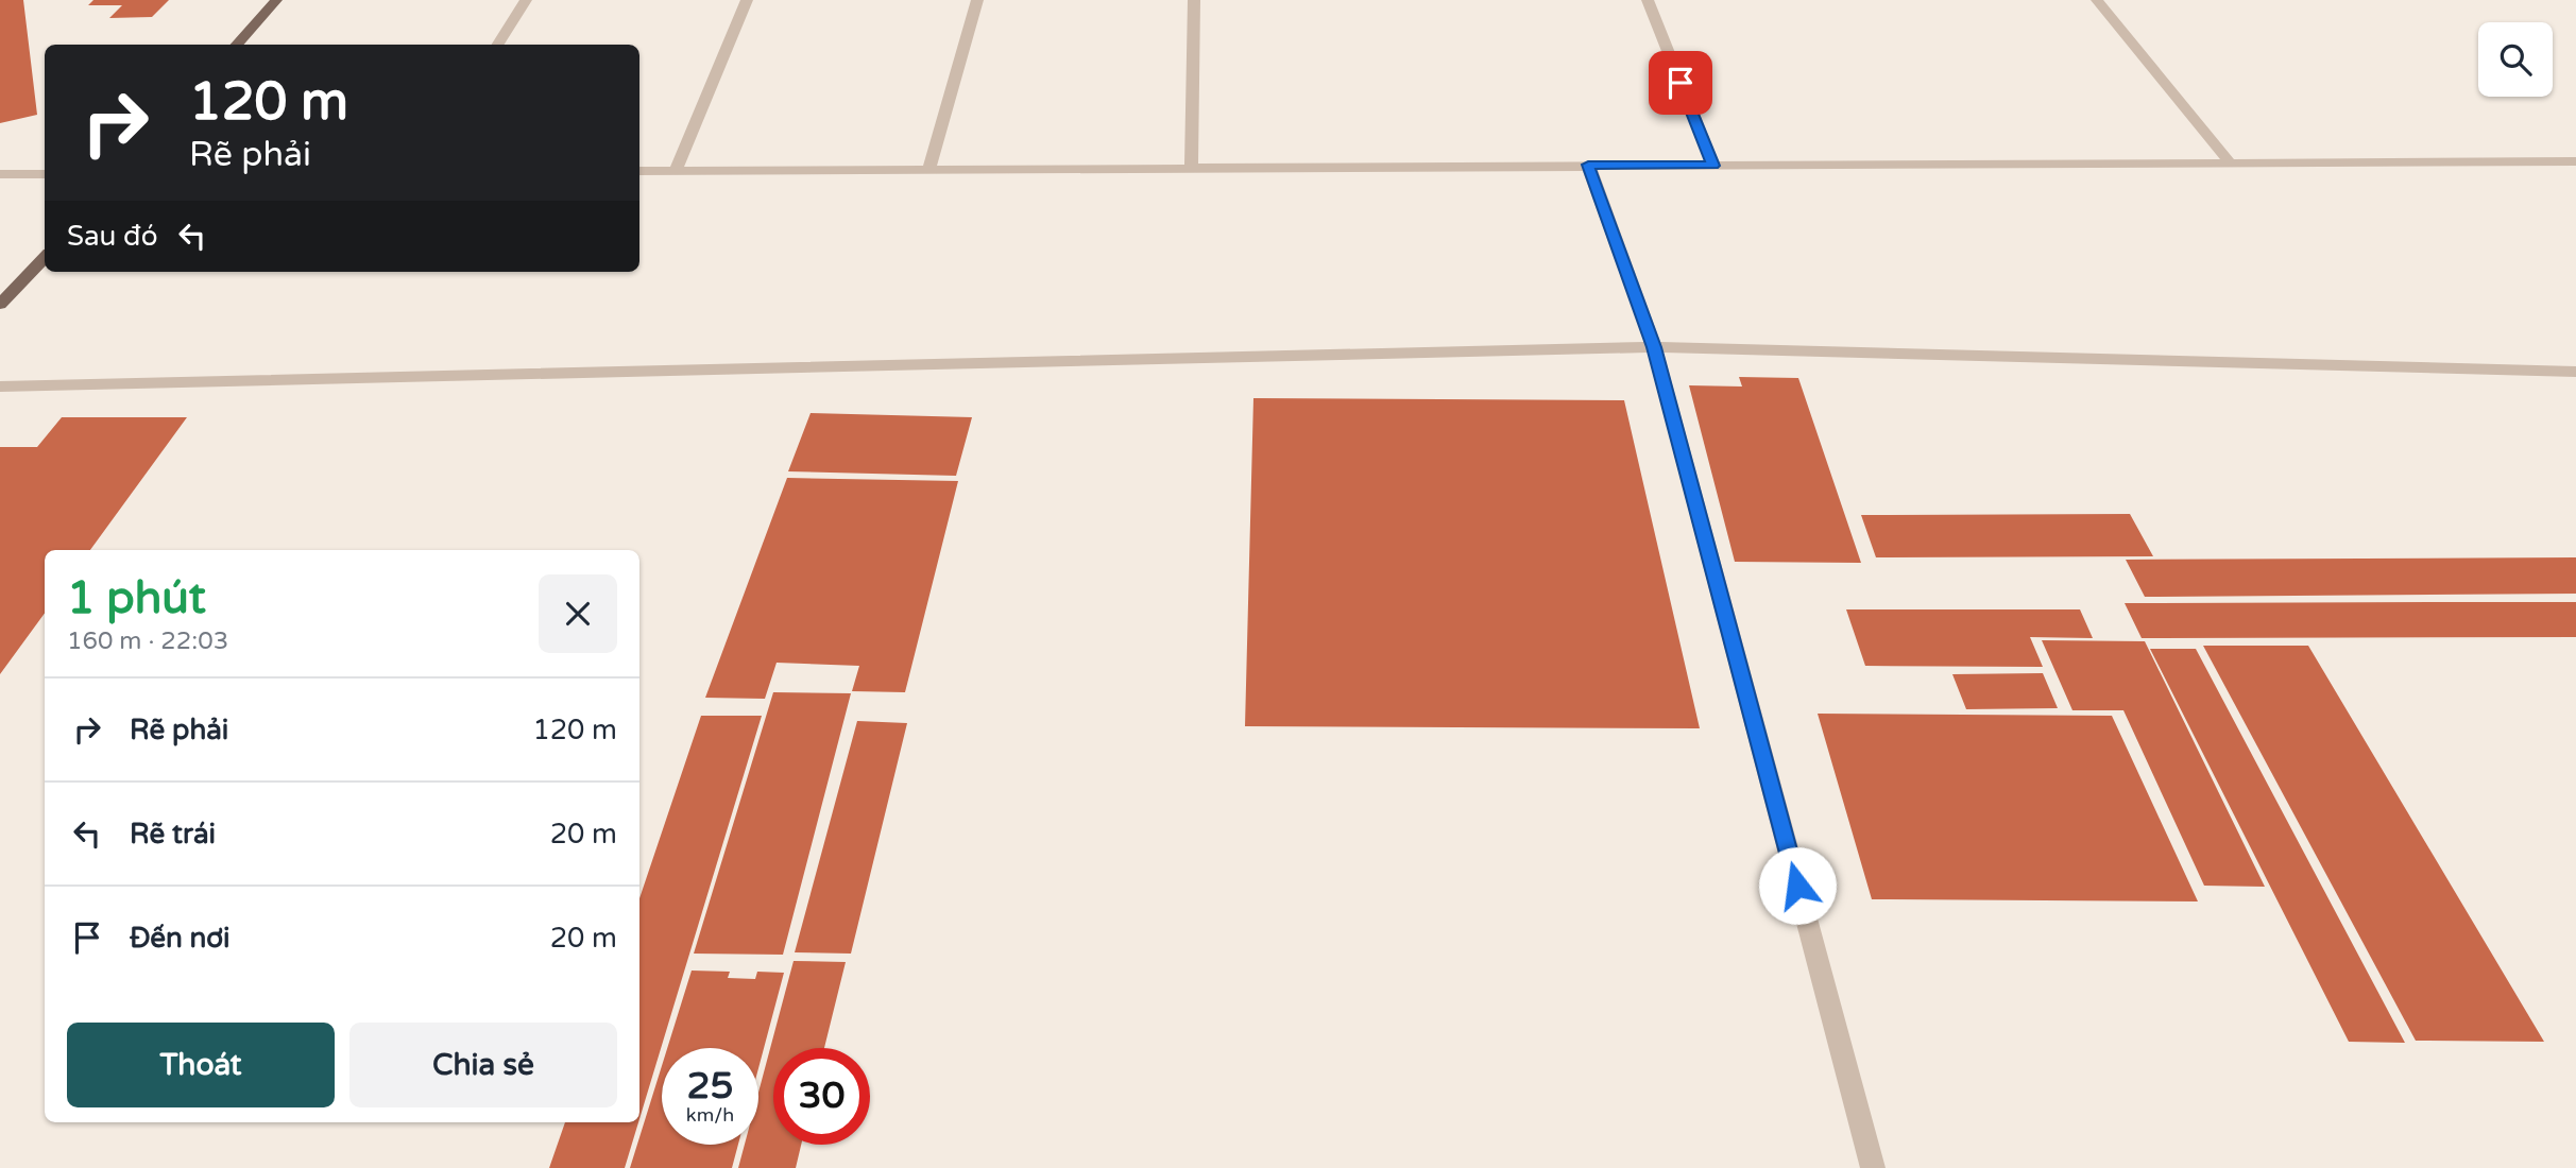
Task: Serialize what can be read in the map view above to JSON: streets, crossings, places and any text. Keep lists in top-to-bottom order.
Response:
{
  "page": {
    "turn": ["120 m", "Rẽ phải"],
    "then": "Sau đó",
    "heading": ["1 phút", "160 m · 22:03"],
    "list": [
      {
        "name": "Rẽ phải",
        "value": "120 m"
      },
      {
        "name": "Rẽ trái",
        "value": "20 m"
      },
      {
        "name": "Đến nơi",
        "value": "20 m"
      }
    ],
    "buttons": ["Thoát", "Chia sẻ"],
    "speed": "25 km/h",
    "limit": "30"
  }
}
